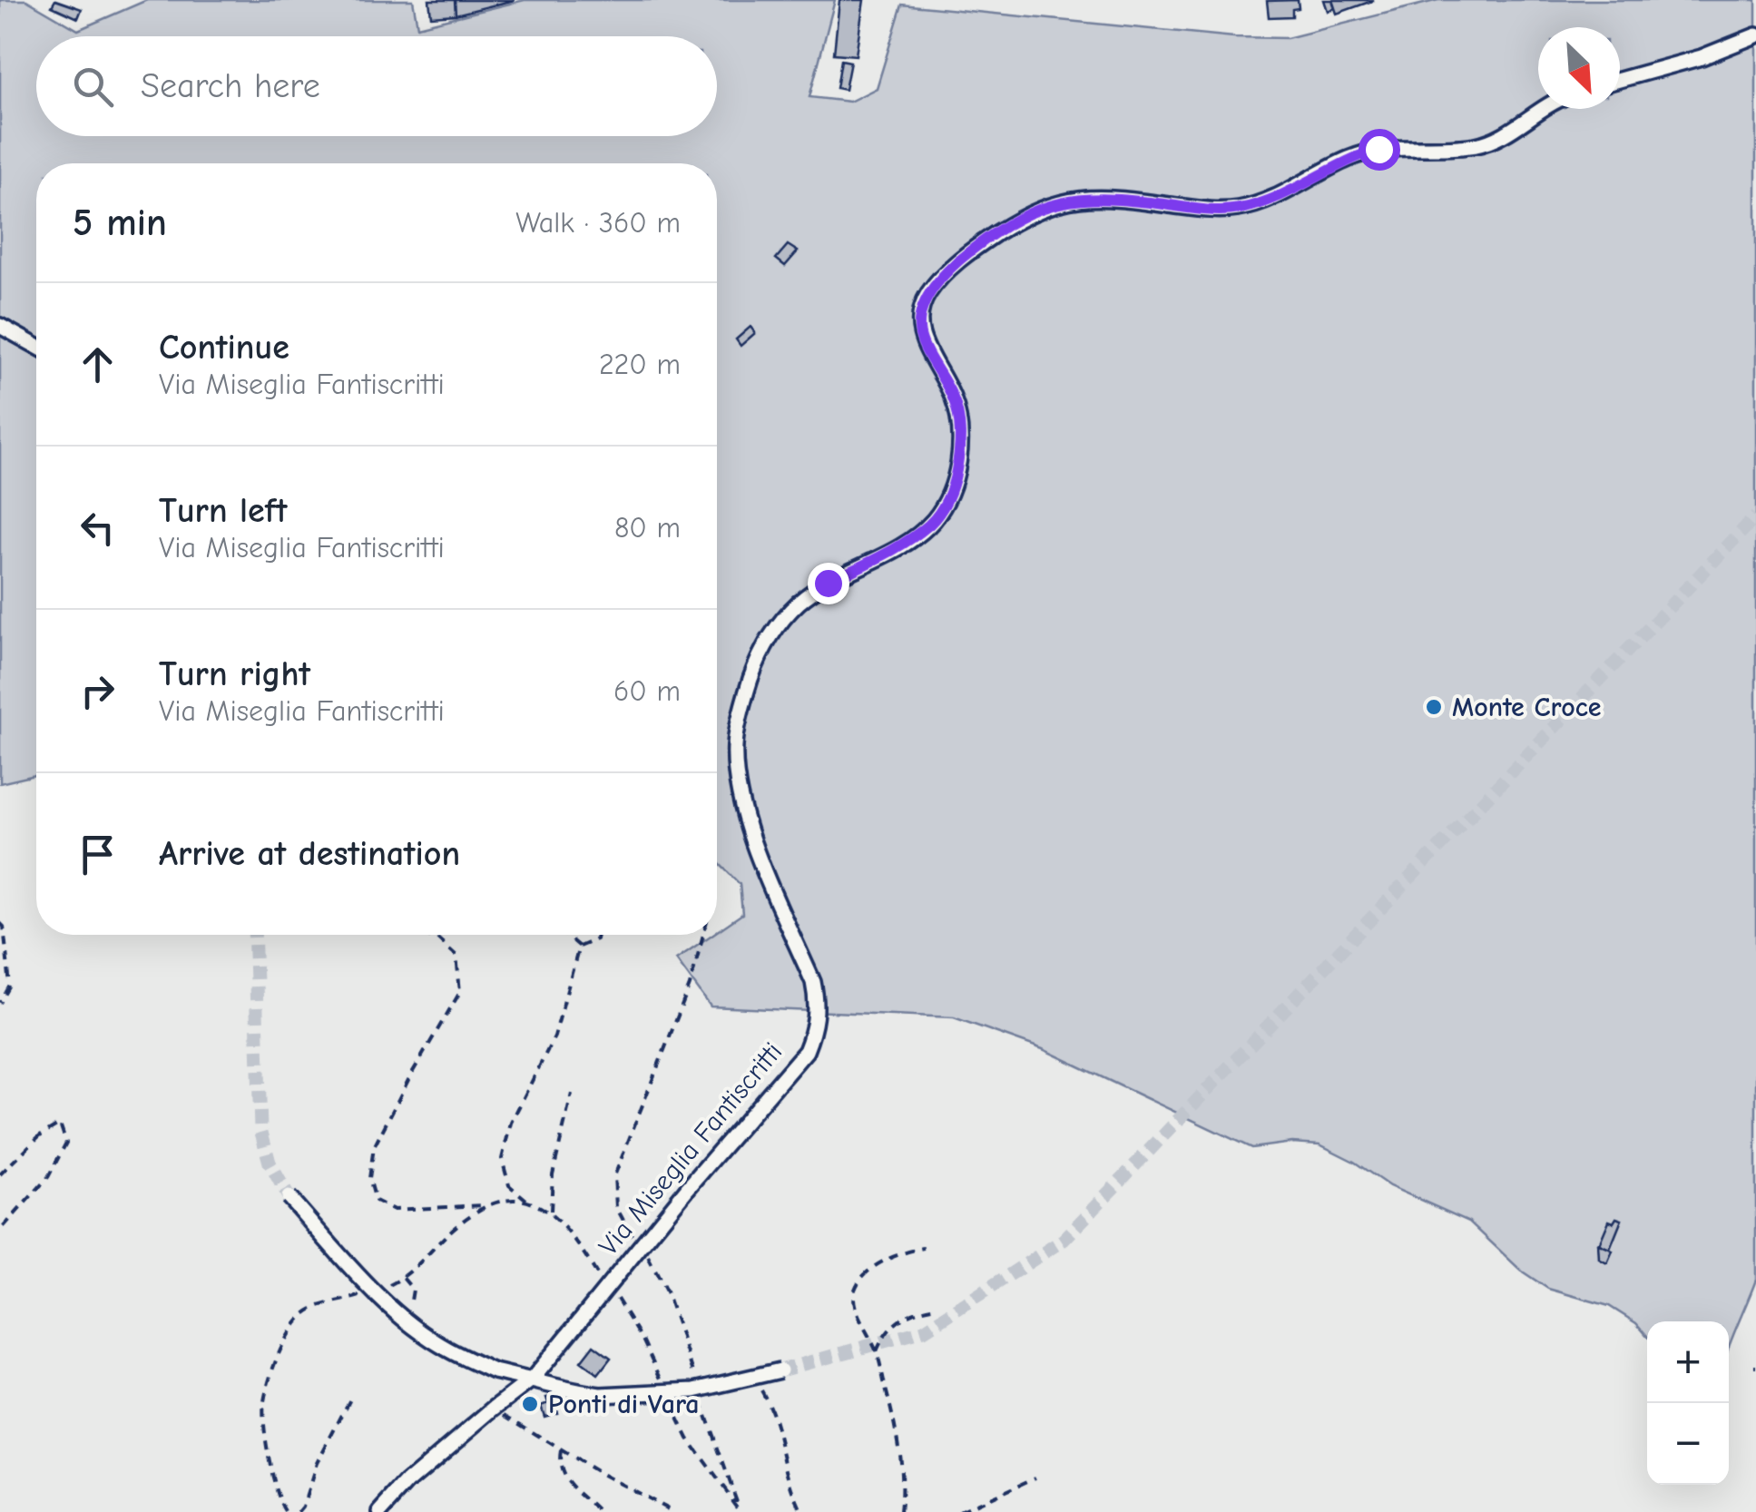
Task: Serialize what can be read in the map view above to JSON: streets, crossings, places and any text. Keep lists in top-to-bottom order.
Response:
{
  "streets": {
    "street": ["Via Miseglia Fantiscritti"]
  },
  "places": ["Monte Croce", "Ponti di Vara"],
  "north": "bottom right",
  "page": {
    "search": "Search here",
    "heading": ["5 min", "Walk · 360 m"],
    "list": [
      ["Continue", "Via Miseglia Fantiscritti", "220 m"],
      ["Turn left", "Via Miseglia Fantiscritti", "80 m"],
      ["Turn right", "Via Miseglia Fantiscritti", "60 m"],
      "Arrive at destination"
    ],
    "map_buttons": ["+", "−"]
  }
}
